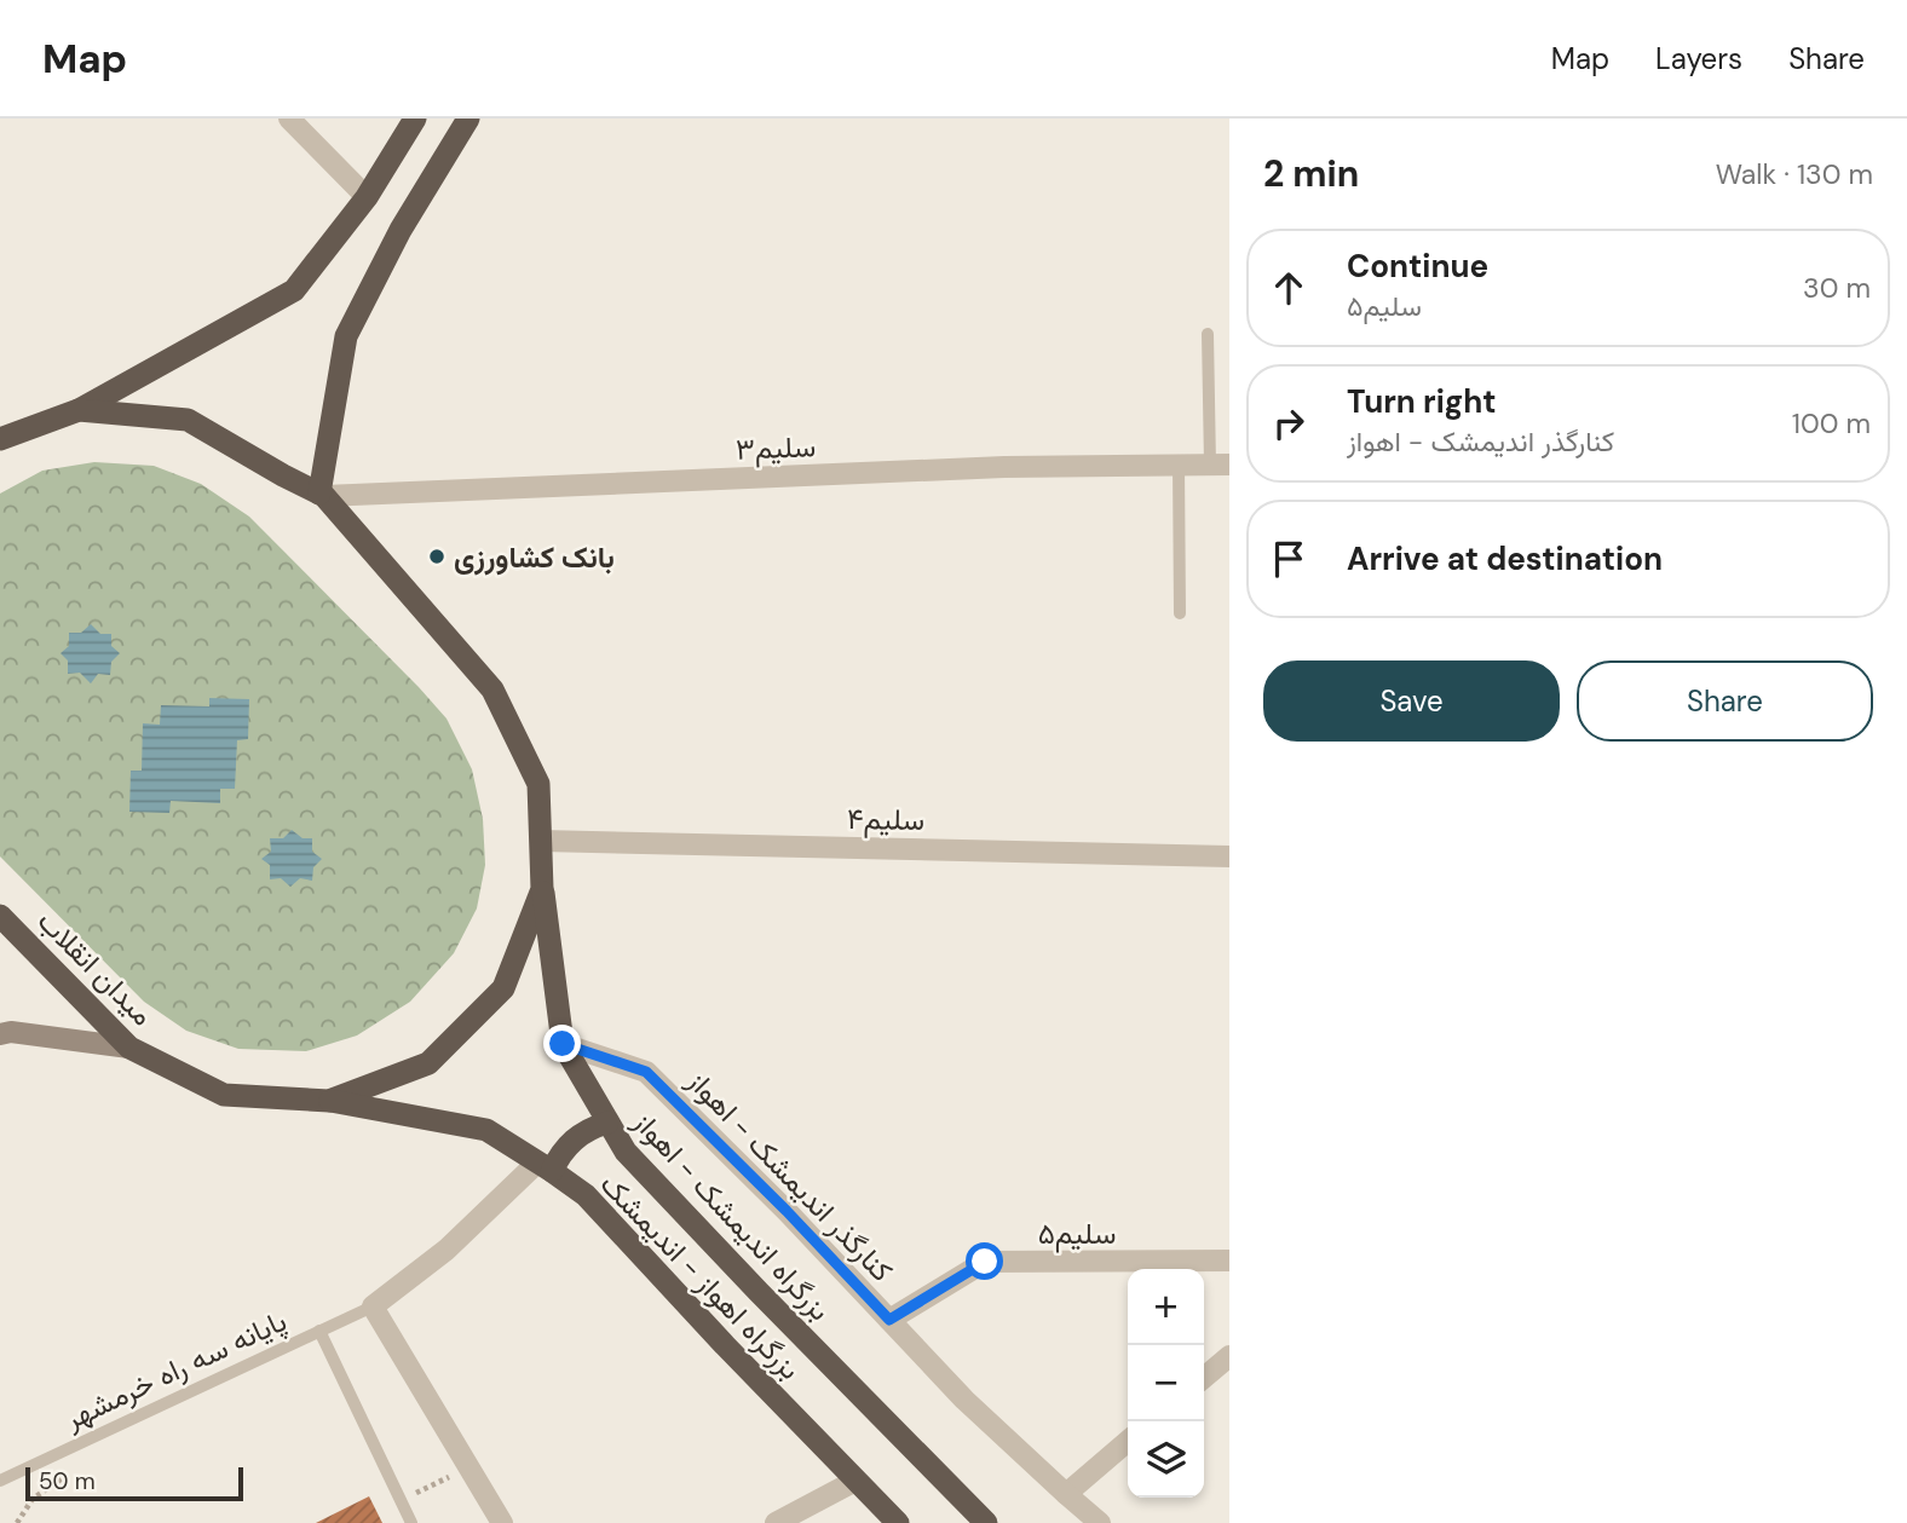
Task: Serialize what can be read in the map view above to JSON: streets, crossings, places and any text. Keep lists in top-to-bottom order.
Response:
{
  "streets": {
    "highway": ["میدان انقلاب", "بزرگراه اندیمشک - اهواز", "بزرگراه اهواز - اندیمشک"],
    "street": [
      "سلیم۳",
      "سلیم۴",
      "کنارگذر اندیمشک - اهواز",
      "سلیم۵"
    ],
    "lane": ["پایانه سه راه خرمشهر"]
  },
  "crossings": [
    ["سلیم۳", "میدان انقلاب"],
    ["سلیم۴", "میدان انقلاب"],
    ["میدان انقلاب", "بزرگراه اندیمشک - اهواز"],
    ["میدان انقلاب", "بزرگراه اهواز - اندیمشک"],
    ["کنارگذر اندیمشک - اهواز", "بزرگراه اندیمشک - اهواز"],
    ["کنارگذر اندیمشک - اهواز", "سلیم۵"]
  ],
  "places": ["بانک کشاورزی"],
  "scale_bar": "50 m",
  "page": {
    "header": "Map",
    "nav": ["Map", "Layers", "Share"],
    "heading": ["2 min", "Walk · 130 m"],
    "list": [
      ["Continue", "سلیم۵", "30 m"],
      ["Turn right", "کنارگذر اندیمشک - اهواز", "100 m"],
      "Arrive at destination"
    ],
    "buttons": ["Save", "Share"],
    "map_buttons": ["+", "−"],
    "scale": "50 m"
  }
}
